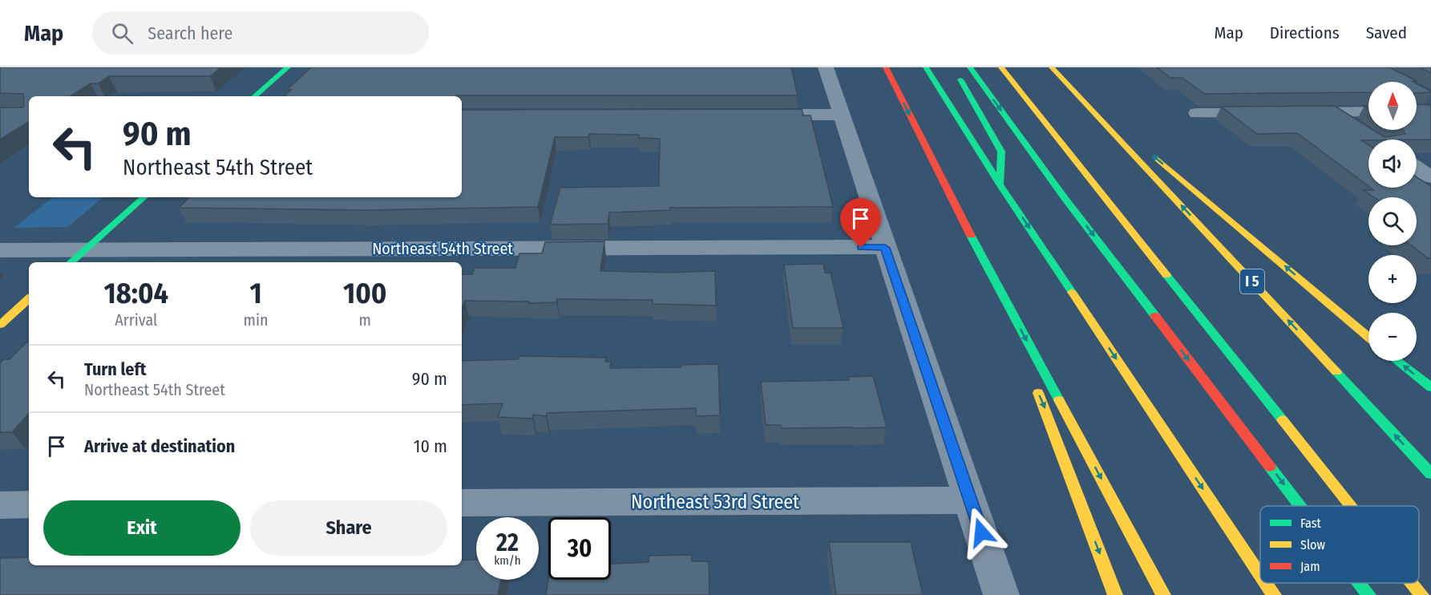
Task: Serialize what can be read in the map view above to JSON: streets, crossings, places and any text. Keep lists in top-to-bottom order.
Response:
{
  "streets": {
    "main road": ["I 5"],
    "street": ["Northeast 54th Street", "Northeast 53rd Street"]
  },
  "legend": ["Fast", "Slow", "Jam"],
  "north": "top",
  "page": {
    "header": "Map",
    "search": "Search here",
    "nav": ["Map", "Directions", "Saved"],
    "map_buttons": ["+", "−"],
    "turn": ["90 m", "Northeast 54th Street"],
    "eta": [
      "18:04",
      "Arrival",
      "1",
      "min",
      "100",
      "m"
    ],
    "list": [
      {
        "name": "Turn left",
        "note": "Northeast 54th Street",
        "value": "90 m"
      },
      {
        "name": "Arrive at destination",
        "value": "10 m"
      }
    ],
    "buttons": ["Exit", "Share"],
    "speed": "22 km/h",
    "limit": "30"
  }
}
